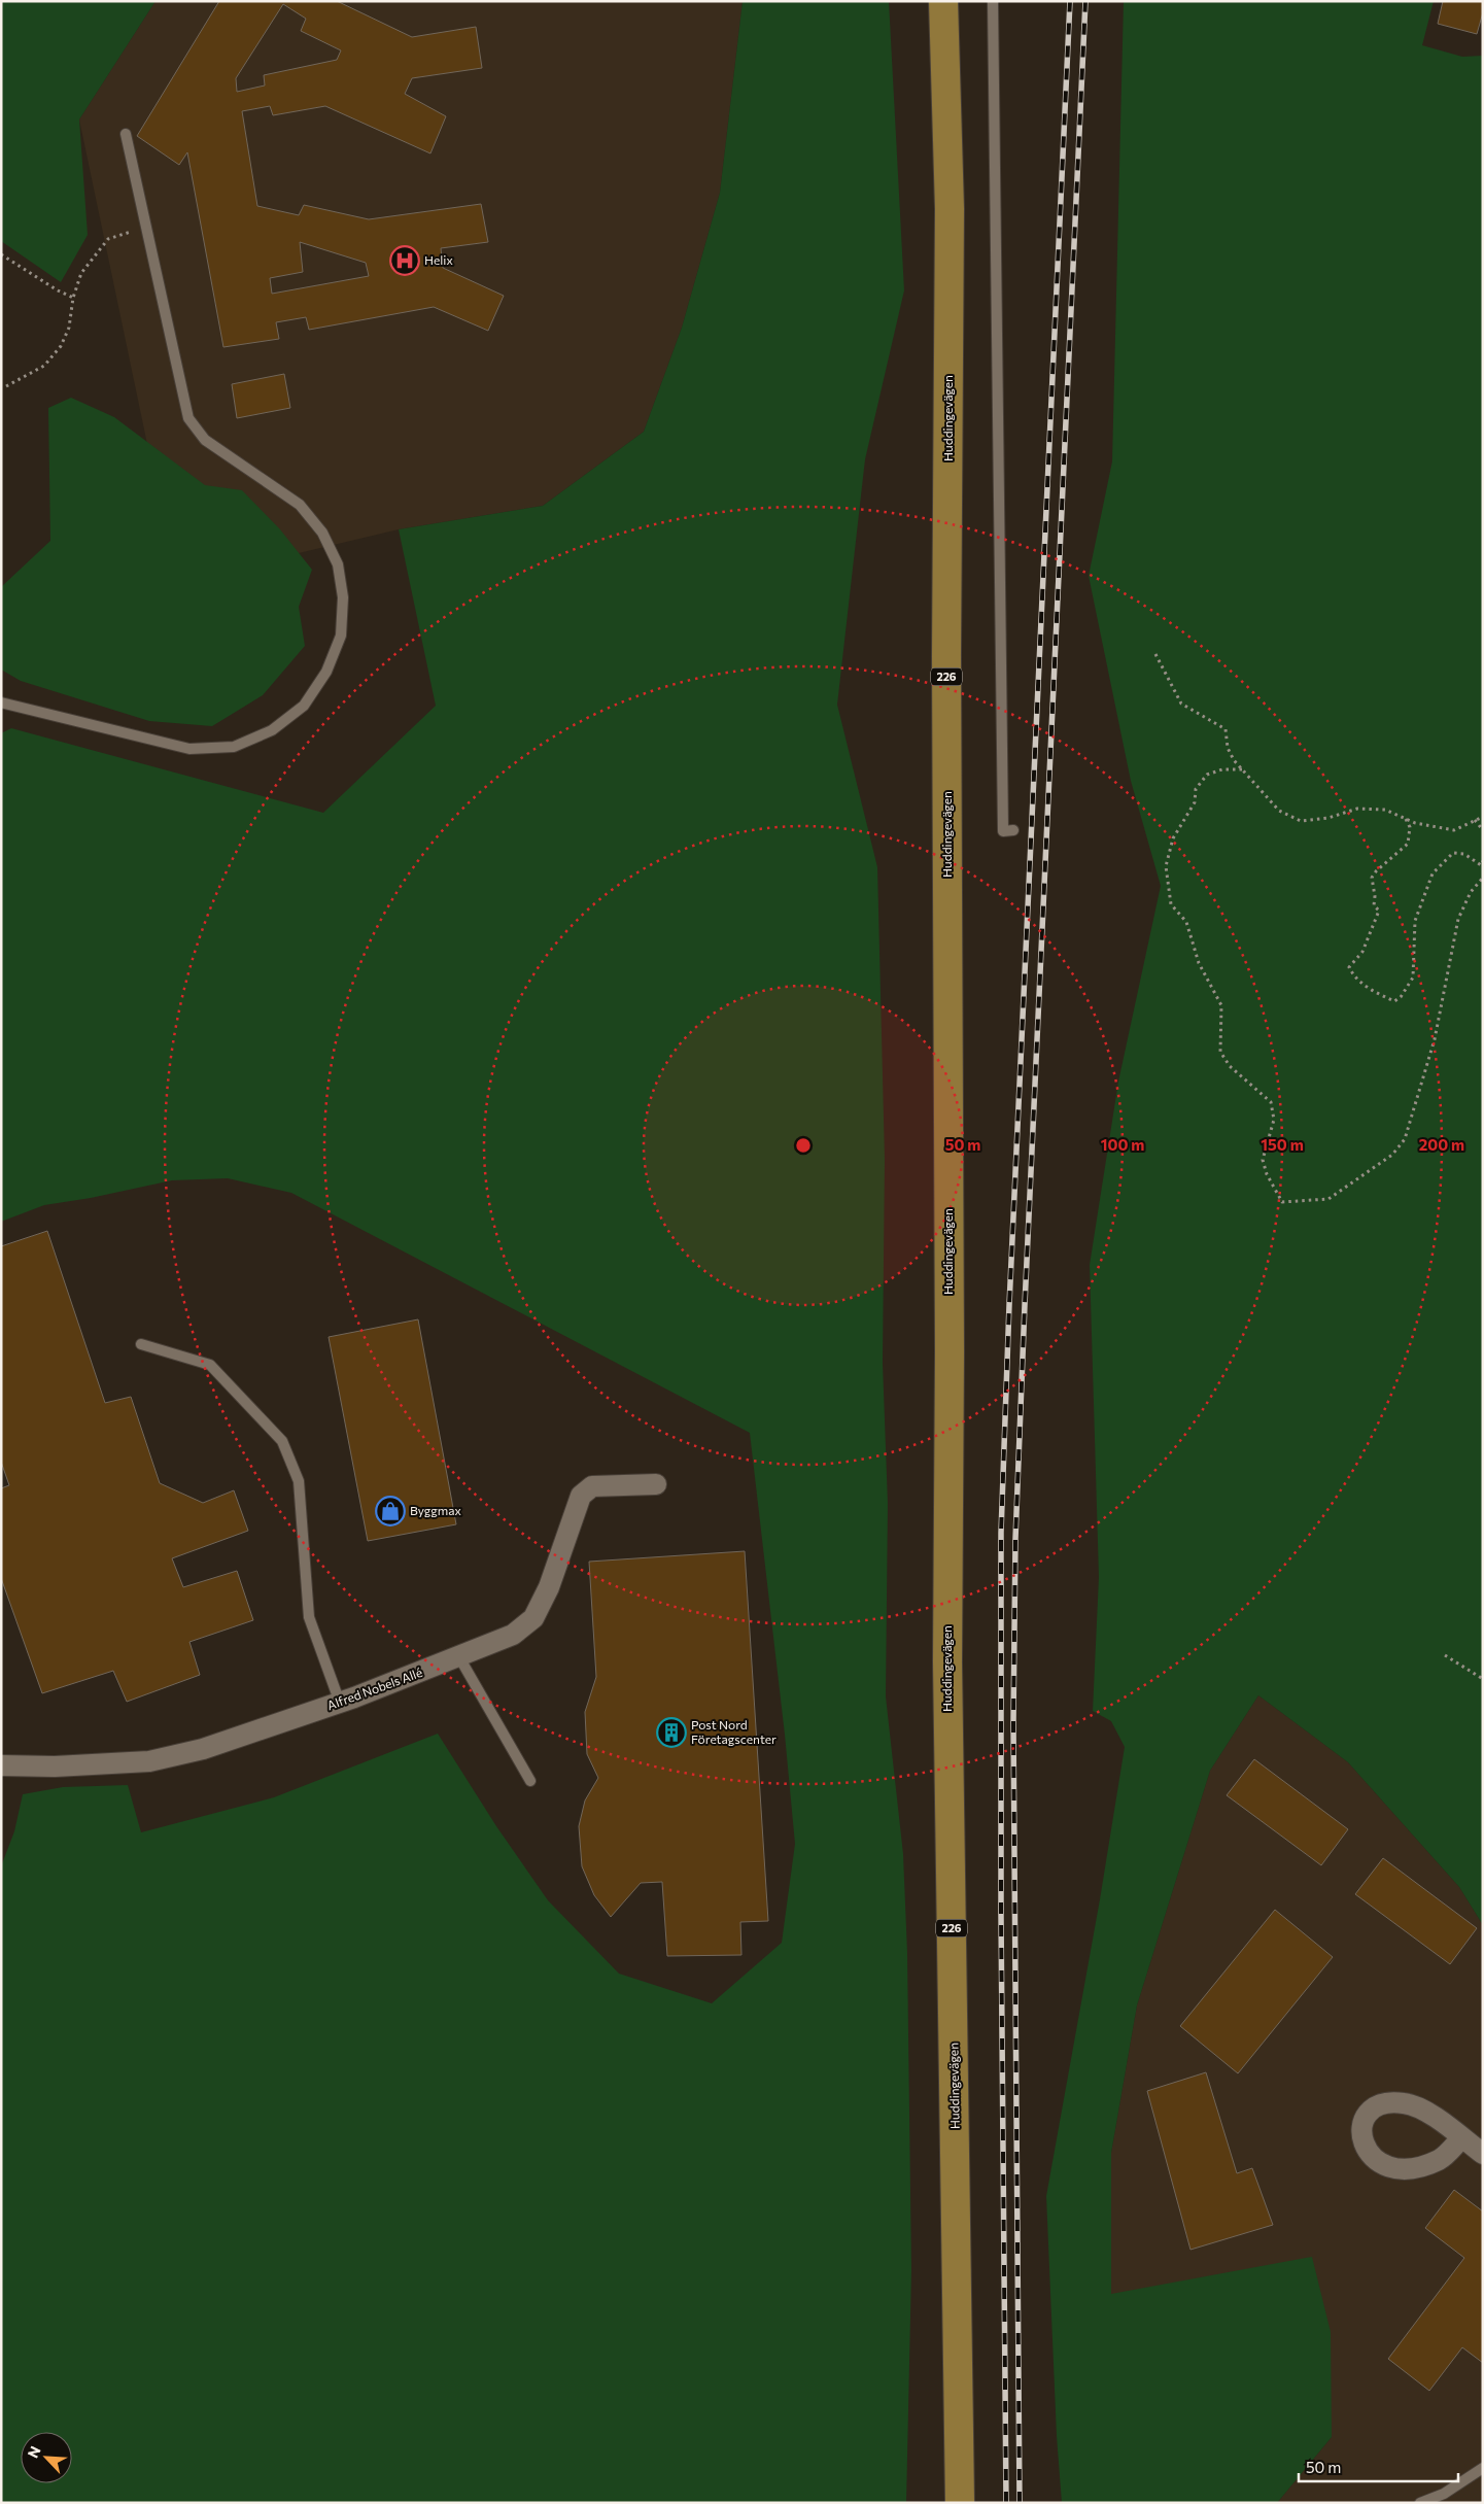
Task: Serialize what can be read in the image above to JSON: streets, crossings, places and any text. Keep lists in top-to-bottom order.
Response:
{
  "streets": {
    "main road": ["Huddingevägen", "226"],
    "street": ["Alfred Nobels Allé"]
  },
  "places": {
    "hospital": ["Helix"],
    "shop": ["Byggmax"],
    "building": ["Post Nord Företagscenter"]
  },
  "scale_bar": "50 m",
  "north": "top left",
  "rings": [
    "50 m",
    "100 m",
    "150 m",
    "200 m"
  ]
}
